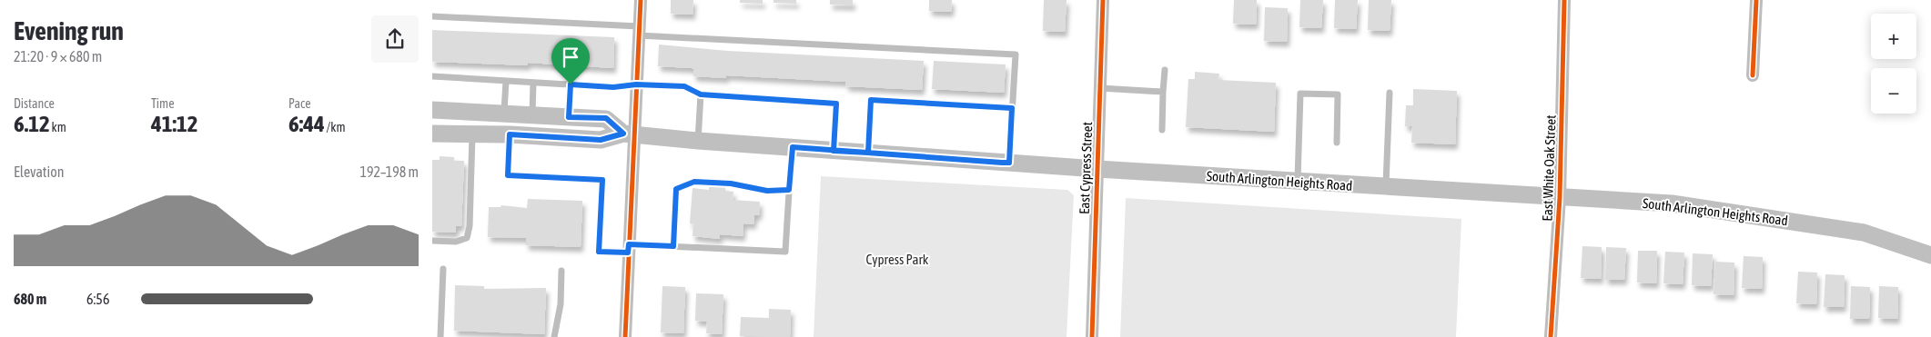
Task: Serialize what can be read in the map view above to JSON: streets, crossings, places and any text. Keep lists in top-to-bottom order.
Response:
{
  "streets": {
    "main road": ["South Arlington Heights Road"],
    "street": ["East Cypress Street", "East White Oak Street"]
  },
  "crossings": [
    ["East Cypress Street", "South Arlington Heights Road"],
    ["East White Oak Street", "South Arlington Heights Road"]
  ],
  "parks": ["Cypress Park"],
  "page": {
    "heading": ["Evening run", "21:20 · 9 × 680 m"],
    "map_buttons": ["+", "−"],
    "stats": [
      ["Distance", "6.12 km"],
      ["Time", "41:12"],
      ["Pace", "6:44 /km"]
    ],
    "chart": ["Elevation", "192–198 m"],
    "list": [
      {
        "name": "680 m",
        "note": "6:56"
      }
    ]
  }
}
